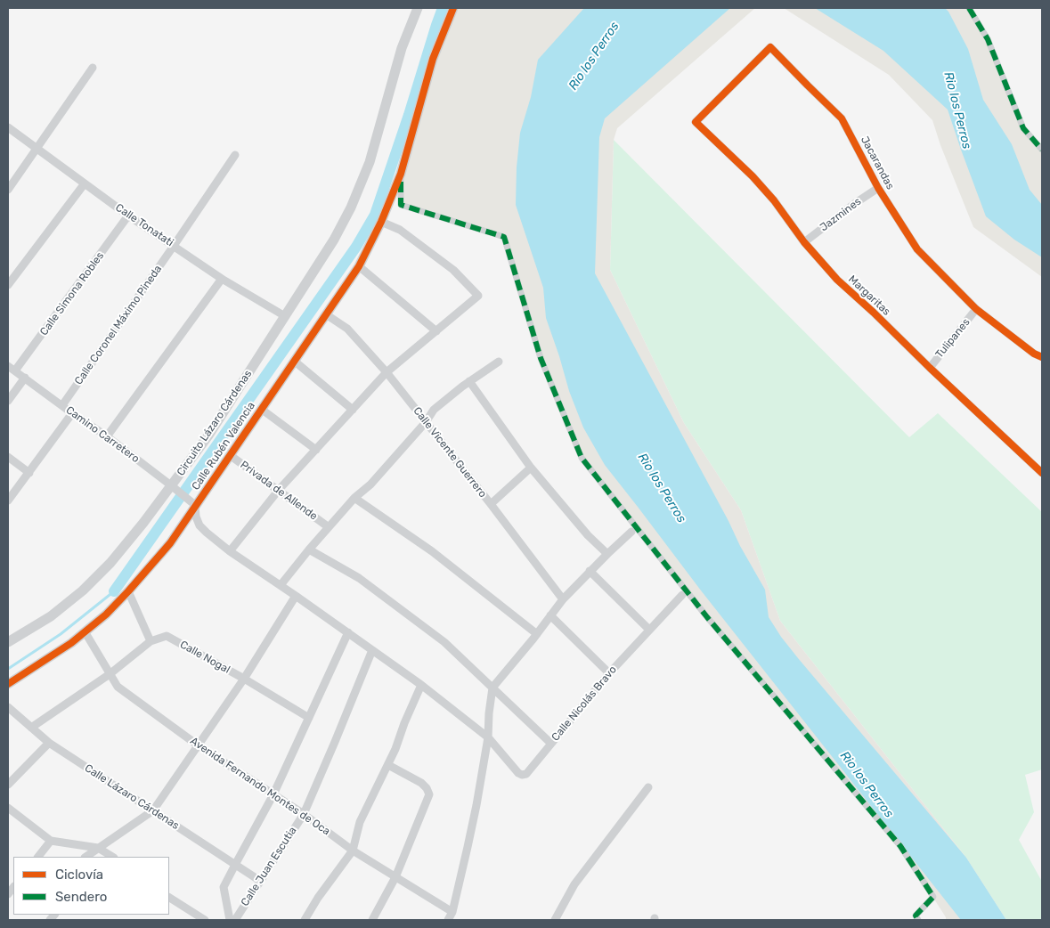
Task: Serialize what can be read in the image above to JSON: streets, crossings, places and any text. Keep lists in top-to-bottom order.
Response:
{
  "streets": {
    "street": [
      "Jacarandas",
      "Jazmines",
      "Calle Tonatati",
      "Calle Simona Robles",
      "Margaritas",
      "Calle Coronel Máximo Pineda",
      "Tulipanes",
      "Circuito Lázaro Cárdenas",
      "Camino Carretero",
      "Calle Rubén Valencia",
      "Calle Vicente Guerrero",
      "Privada de Allende",
      "Calle Nogal",
      "Calle Nicolás Bravo",
      "Avenida Fernando Montes de Oca",
      "Calle Lázaro Cárdenas",
      "Calle Juan Escutia"
    ]
  },
  "crossings": [
    ["Jacarandas", "Jazmines"],
    ["Jacarandas", "Margaritas"],
    ["Jacarandas", "Tulipanes"],
    ["Jazmines", "Margaritas"],
    ["Calle Tonatati", "Calle Simona Robles"],
    ["Calle Tonatati", "Calle Coronel Máximo Pineda"],
    ["Calle Tonatati", "Circuito Lázaro Cárdenas"],
    ["Calle Simona Robles", "Camino Carretero"],
    ["Margaritas", "Tulipanes"],
    ["Calle Coronel Máximo Pineda", "Camino Carretero"],
    ["Circuito Lázaro Cárdenas", "Camino Carretero"],
    ["Camino Carretero", "Calle Rubén Valencia"],
    ["Calle Rubén Valencia", "Calle Vicente Guerrero"],
    ["Calle Rubén Valencia", "Privada de Allende"],
    ["Calle Rubén Valencia", "Avenida Fernando Montes de Oca"],
    ["Avenida Fernando Montes de Oca", "Calle Juan Escutia"],
    ["Calle Lázaro Cárdenas", "Calle Juan Escutia"]
  ],
  "water": ["Rio los Perros"],
  "legend": ["Ciclovía", "Sendero"]
}
